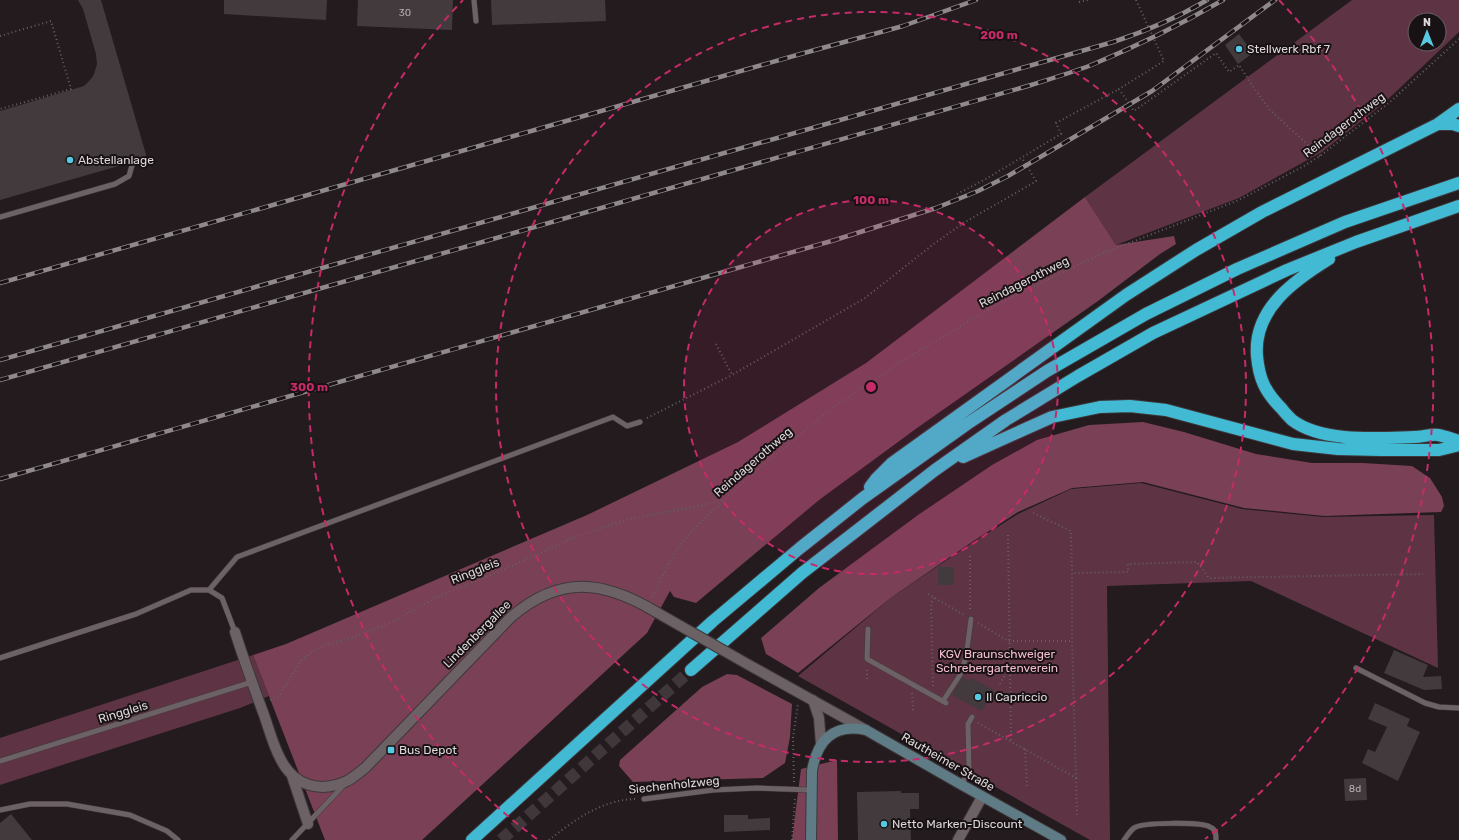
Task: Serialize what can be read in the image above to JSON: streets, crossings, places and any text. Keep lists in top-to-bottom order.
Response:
{
  "streets": {
    "main road": ["Rautheimer Straße"],
    "street": ["Lindenbergallee"],
    "lane": ["Ringgleis", "Siechenholzweg"],
    "path": ["Reindagerothweg"]
  },
  "crossings": [
    ["Reindagerothweg", "Ringgleis"],
    ["Reindagerothweg", "Lindenbergallee"],
    ["Ringgleis", "Lindenbergallee"],
    ["Lindenbergallee", "Rautheimer Straße"]
  ],
  "parks": ["KGV Braunschweiger Schrebergartenverein"],
  "places": {
    "other": [
      "Stellwerk Rbf 7",
      "Abstellanlage",
      "Il Capriccio",
      "Netto Marken-Discount"
    ],
    "transit": ["Bus Depot"]
  },
  "house_numbers": ["30", "8d"],
  "north": "top",
  "rings": ["200 m", "100 m", "300 m"]
}
